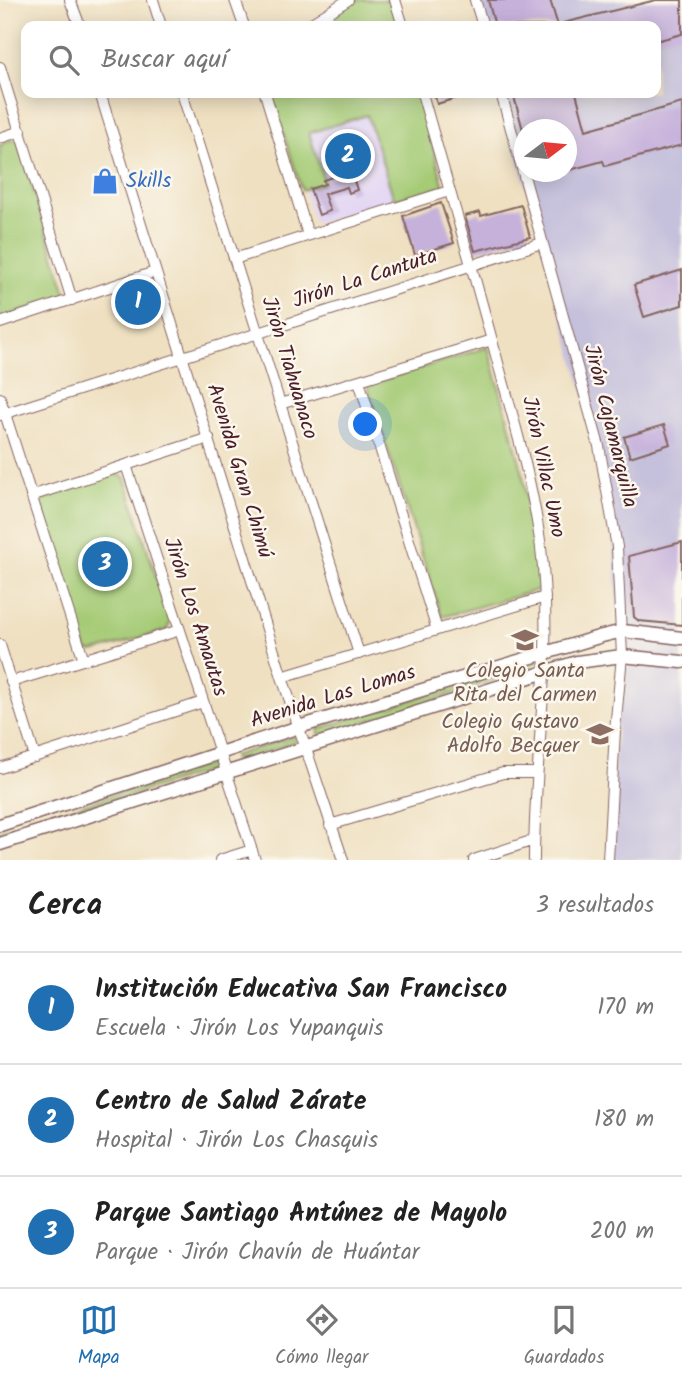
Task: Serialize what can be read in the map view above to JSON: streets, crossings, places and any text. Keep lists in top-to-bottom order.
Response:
{
  "streets": {
    "main road": ["Avenida Las Lomas"],
    "street": [
      "Jirón La Cantuta",
      "Jirón Tiahuanaco",
      "Jirón Cajamarquilla",
      "Jirón Villac Umo",
      "Avenida Gran Chimú",
      "Jirón Los Amautas"
    ]
  },
  "crossings": [
    ["Jirón La Cantuta", "Jirón Tiahuanaco"],
    ["Jirón La Cantuta", "Jirón Cajamarquilla"],
    ["Jirón La Cantuta", "Jirón Villac Umo"],
    ["Jirón La Cantuta", "Avenida Gran Chimú"],
    ["Jirón Cajamarquilla", "Avenida Las Lomas"],
    ["Jirón Villac Umo", "Avenida Las Lomas"],
    ["Avenida Gran Chimú", "Avenida Las Lomas"],
    ["Jirón Los Amautas", "Avenida Las Lomas"]
  ],
  "places": {
    "shop": ["Skills"],
    "school or university": ["Colegio Santa Rita del Carmen", "Colegio Gustavo Adolfo Becquer"]
  },
  "north": "right",
  "page": {
    "search": "Buscar aquí",
    "pins": ["2", "1", "3"],
    "heading": ["Cerca", "3 resultados"],
    "list": [
      {
        "mark": "1",
        "name": "Institución Educativa San Francisco",
        "note": "Escuela · Jirón Los Yupanquis",
        "value": "170 m"
      },
      {
        "mark": "2",
        "name": "Centro de Salud Zárate",
        "note": "Hospital · Jirón Los Chasquis",
        "value": "180 m"
      },
      {
        "mark": "3",
        "name": "Parque Santiago Antúnez de Mayolo",
        "note": "Parque · Jirón Chavín de Huántar",
        "value": "200 m"
      }
    ],
    "nav": ["Mapa", "Cómo llegar", "Guardados"]
  }
}
